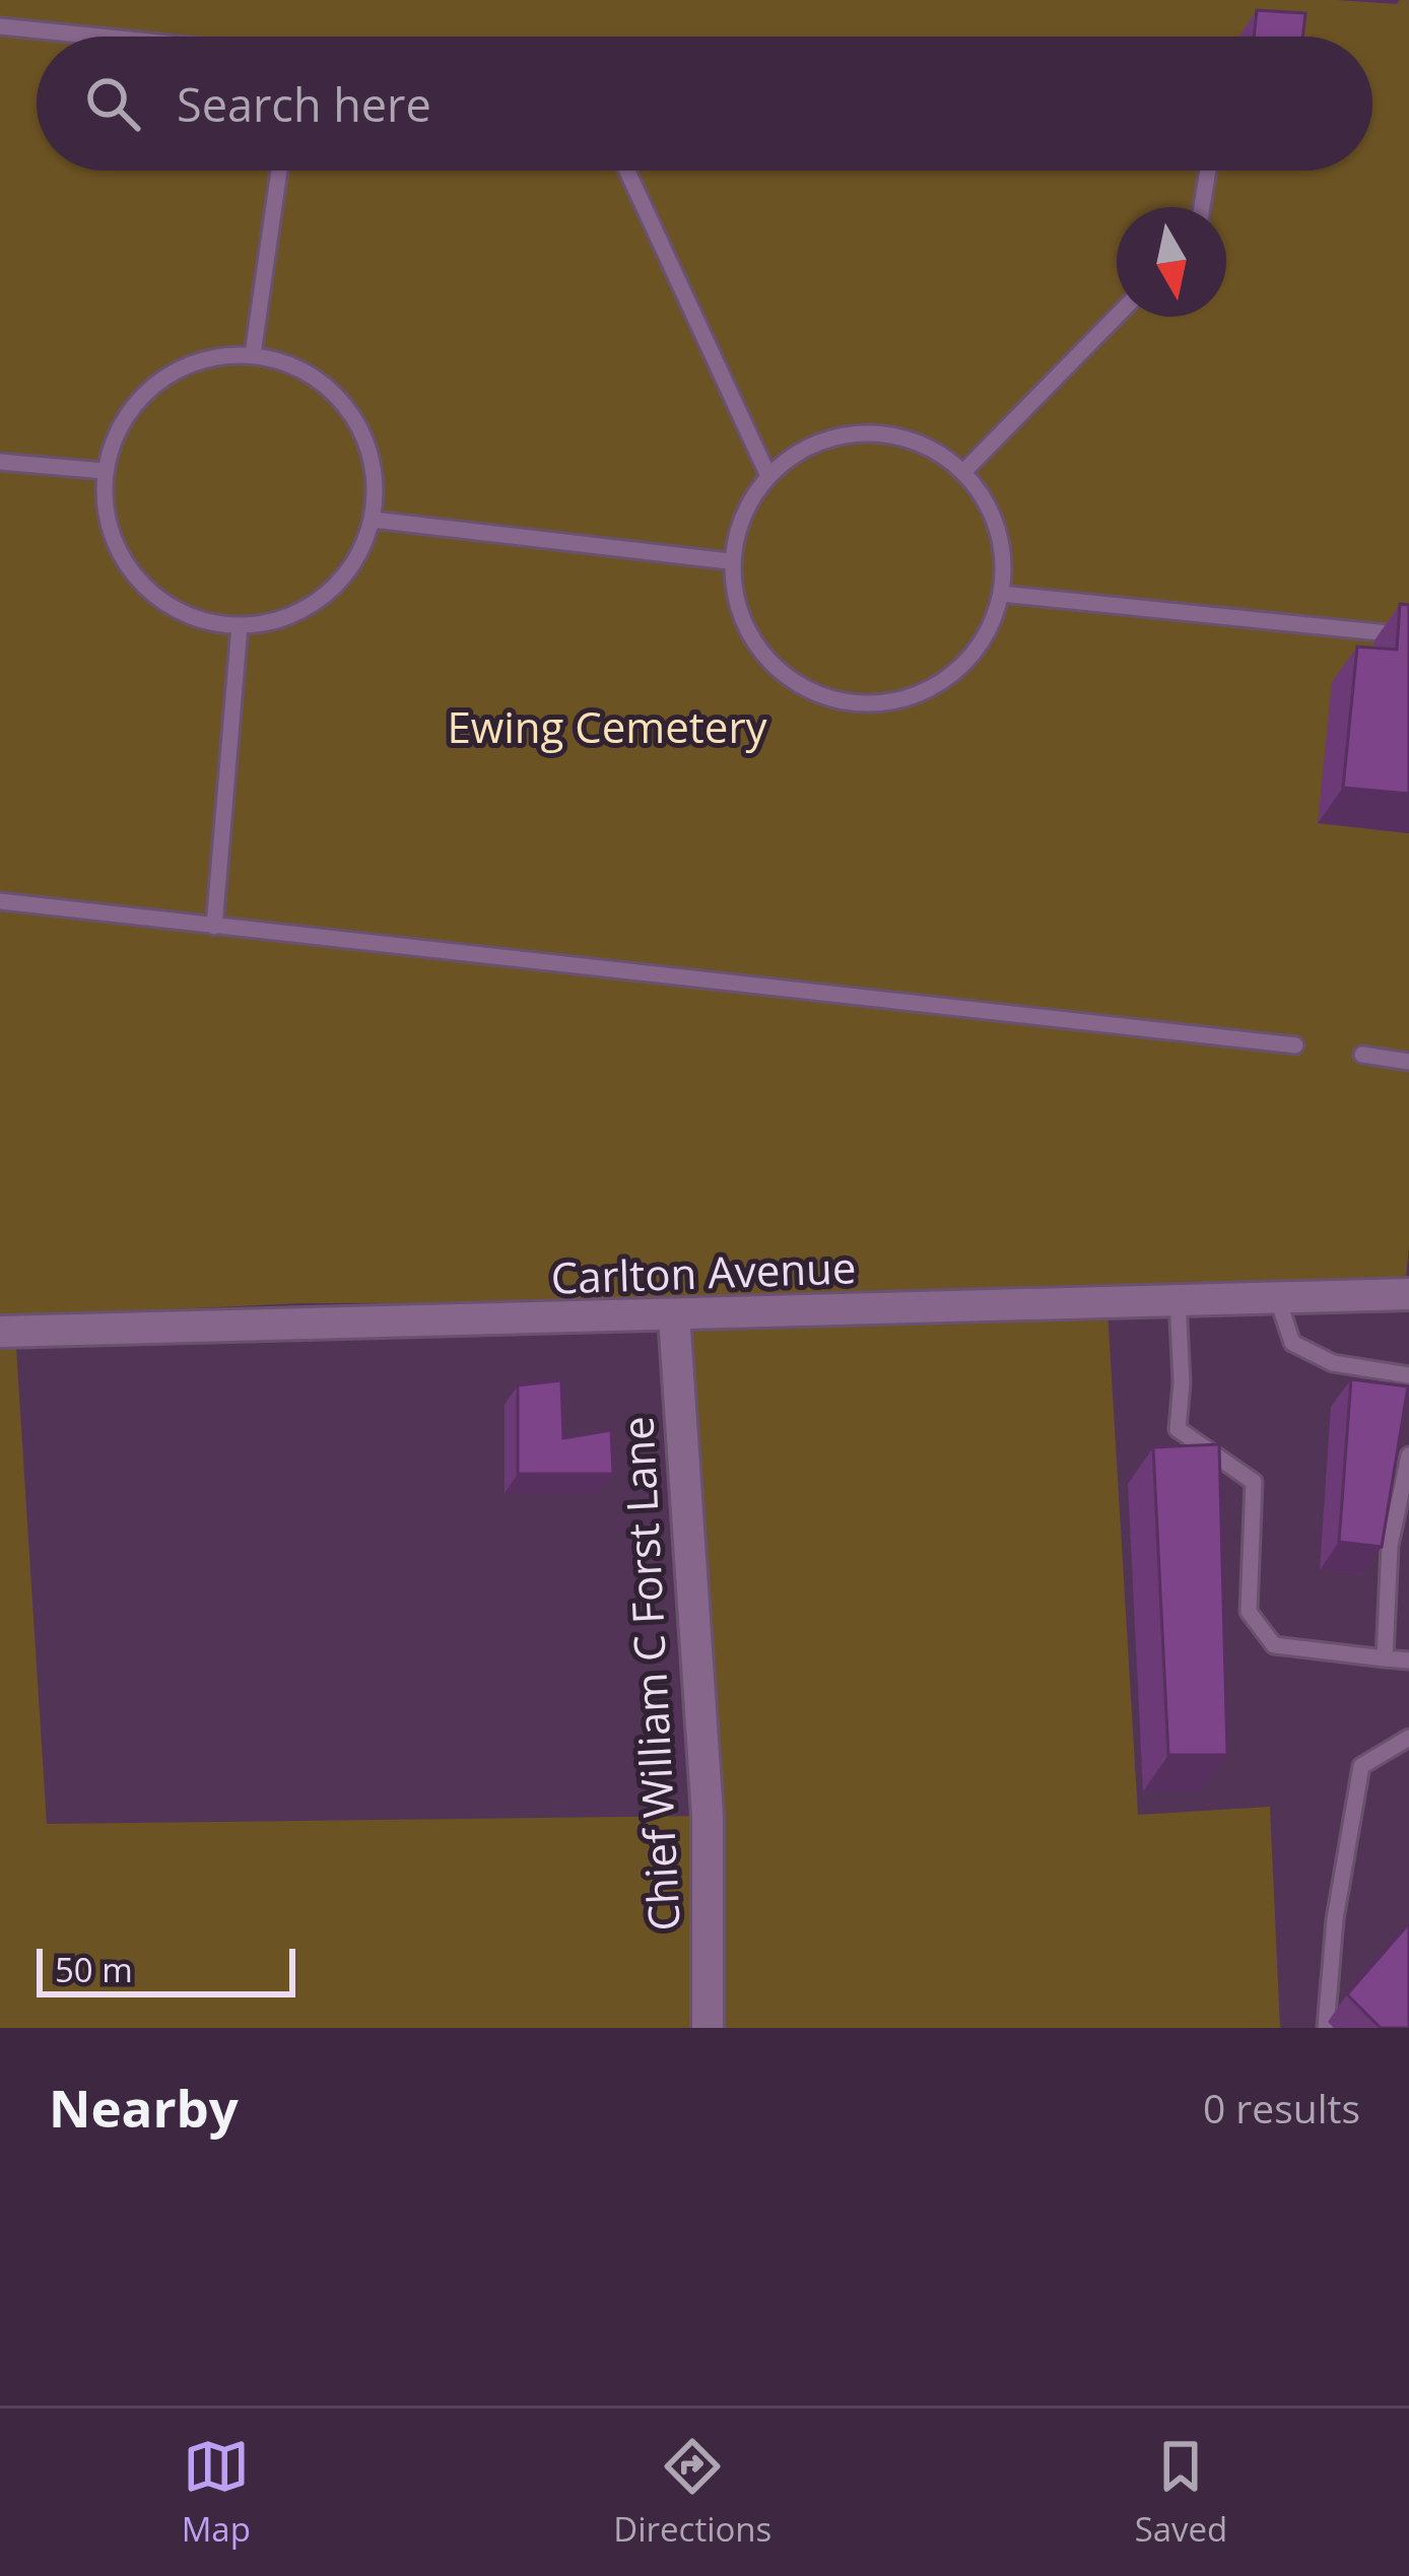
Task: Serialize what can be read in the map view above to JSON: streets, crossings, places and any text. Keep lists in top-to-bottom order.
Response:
{
  "streets": {
    "street": ["Carlton Avenue", "Chief William C Forst Lane"]
  },
  "crossings": [
    ["Carlton Avenue", "Chief William C Forst Lane"]
  ],
  "parks": ["Ewing Cemetery"],
  "scale_bar": "50 m",
  "north": "bottom",
  "page": {
    "search": "Search here",
    "scale": "50 m",
    "heading": ["Nearby", "0 results"],
    "nav": ["Map", "Directions", "Saved"]
  }
}
